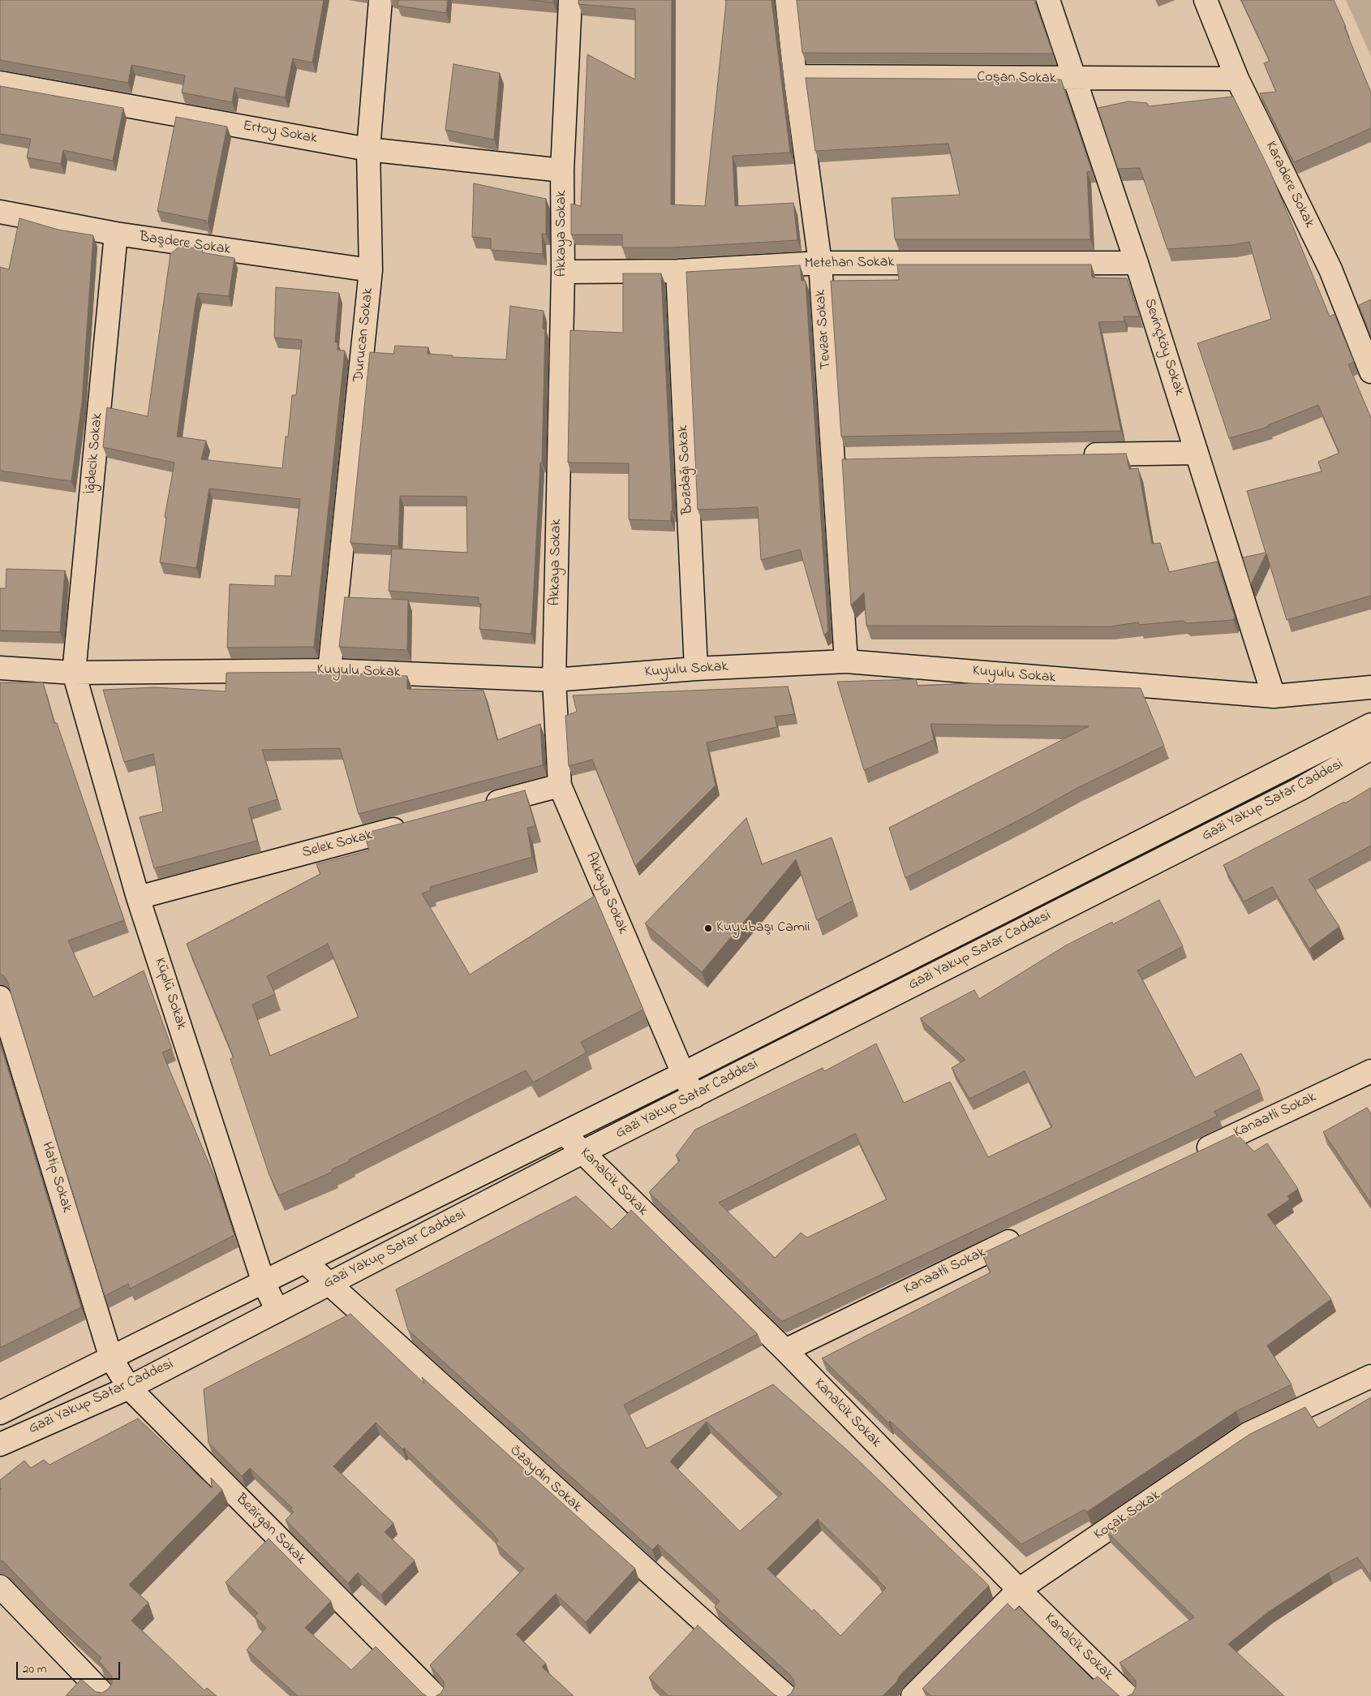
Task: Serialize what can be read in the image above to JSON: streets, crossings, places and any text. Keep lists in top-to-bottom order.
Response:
{
  "streets": {
    "street": [
      "Coşan Sokak",
      "Ertoy Sokak",
      "Karadere Sokak",
      "Akkaya Sokak",
      "Başdere Sokak",
      "Metehan Sokak",
      "Tevzar Sokak",
      "Durucan Sokak",
      "Sevinçköy Sokak",
      "İğdecik Sokak",
      "Bozdağı Sokak",
      "Kuyulu Sokak",
      "Gazi Yakup Satar Caddesi",
      "Selek Sokak",
      "Küplü Sokak",
      "Kanaatli Sokak",
      "Hatip Sokak",
      "Kanalcik Sokak",
      "Özaydın Sokak",
      "Koçak Sokak",
      "Bezirgan Sokak"
    ]
  },
  "crossings": [
    ["Coşan Sokak", "Karadere Sokak"],
    ["Coşan Sokak", "Tevzar Sokak"],
    ["Coşan Sokak", "Sevinçköy Sokak"],
    ["Ertoy Sokak", "Akkaya Sokak"],
    ["Ertoy Sokak", "Durucan Sokak"],
    ["Akkaya Sokak", "Metehan Sokak"],
    ["Akkaya Sokak", "Kuyulu Sokak"],
    ["Akkaya Sokak", "Gazi Yakup Satar Caddesi"],
    ["Başdere Sokak", "Durucan Sokak"],
    ["Başdere Sokak", "İğdecik Sokak"],
    ["Metehan Sokak", "Tevzar Sokak"],
    ["Metehan Sokak", "Sevinçköy Sokak"],
    ["Metehan Sokak", "Bozdağı Sokak"],
    ["Tevzar Sokak", "Kuyulu Sokak"],
    ["Durucan Sokak", "Kuyulu Sokak"],
    ["Sevinçköy Sokak", "Kuyulu Sokak"],
    ["İğdecik Sokak", "Kuyulu Sokak"],
    ["İğdecik Sokak", "Küplü Sokak"],
    ["Bozdağı Sokak", "Kuyulu Sokak"],
    ["Kuyulu Sokak", "Küplü Sokak"],
    ["Gazi Yakup Satar Caddesi", "Küplü Sokak"],
    ["Gazi Yakup Satar Caddesi", "Hatip Sokak"],
    ["Gazi Yakup Satar Caddesi", "Kanalcik Sokak"],
    ["Gazi Yakup Satar Caddesi", "Özaydın Sokak"],
    ["Gazi Yakup Satar Caddesi", "Bezirgan Sokak"],
    ["Selek Sokak", "Küplü Sokak"],
    ["Kanaatli Sokak", "Kanalcik Sokak"],
    ["Hatip Sokak", "Bezirgan Sokak"],
    ["Kanalcik Sokak", "Koçak Sokak"]
  ],
  "places": ["Kuyubaşı Camii"],
  "scale_bar": "20 m"
}
